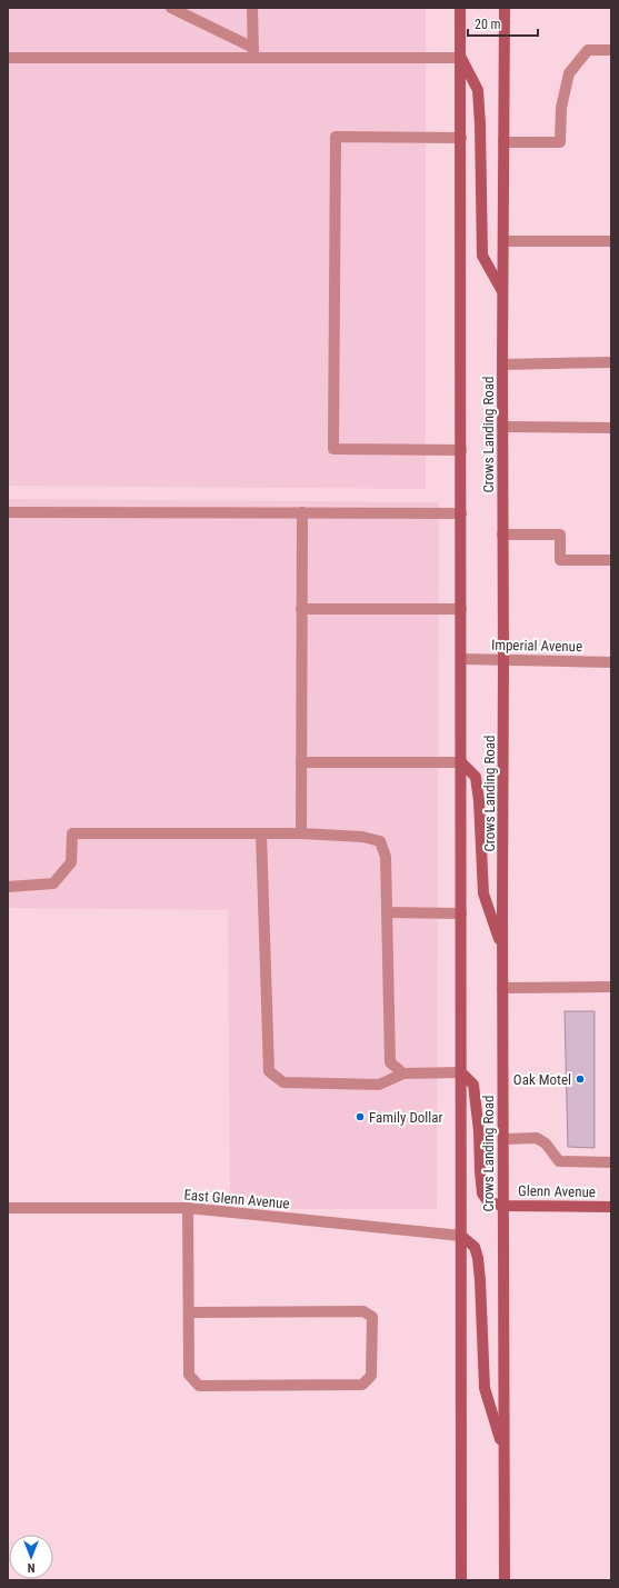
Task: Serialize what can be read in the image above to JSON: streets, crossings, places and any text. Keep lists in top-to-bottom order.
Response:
{
  "streets": {
    "main road": ["Crows Landing Road", "Glenn Avenue"],
    "street": ["Imperial Avenue", "East Glenn Avenue"]
  },
  "crossings": [
    ["Crows Landing Road", "Imperial Avenue"],
    ["Crows Landing Road", "Glenn Avenue"],
    ["Crows Landing Road", "East Glenn Avenue"]
  ],
  "places": ["Oak Motel", "Family Dollar"],
  "scale_bar": "20 m",
  "north": "bottom"
}
